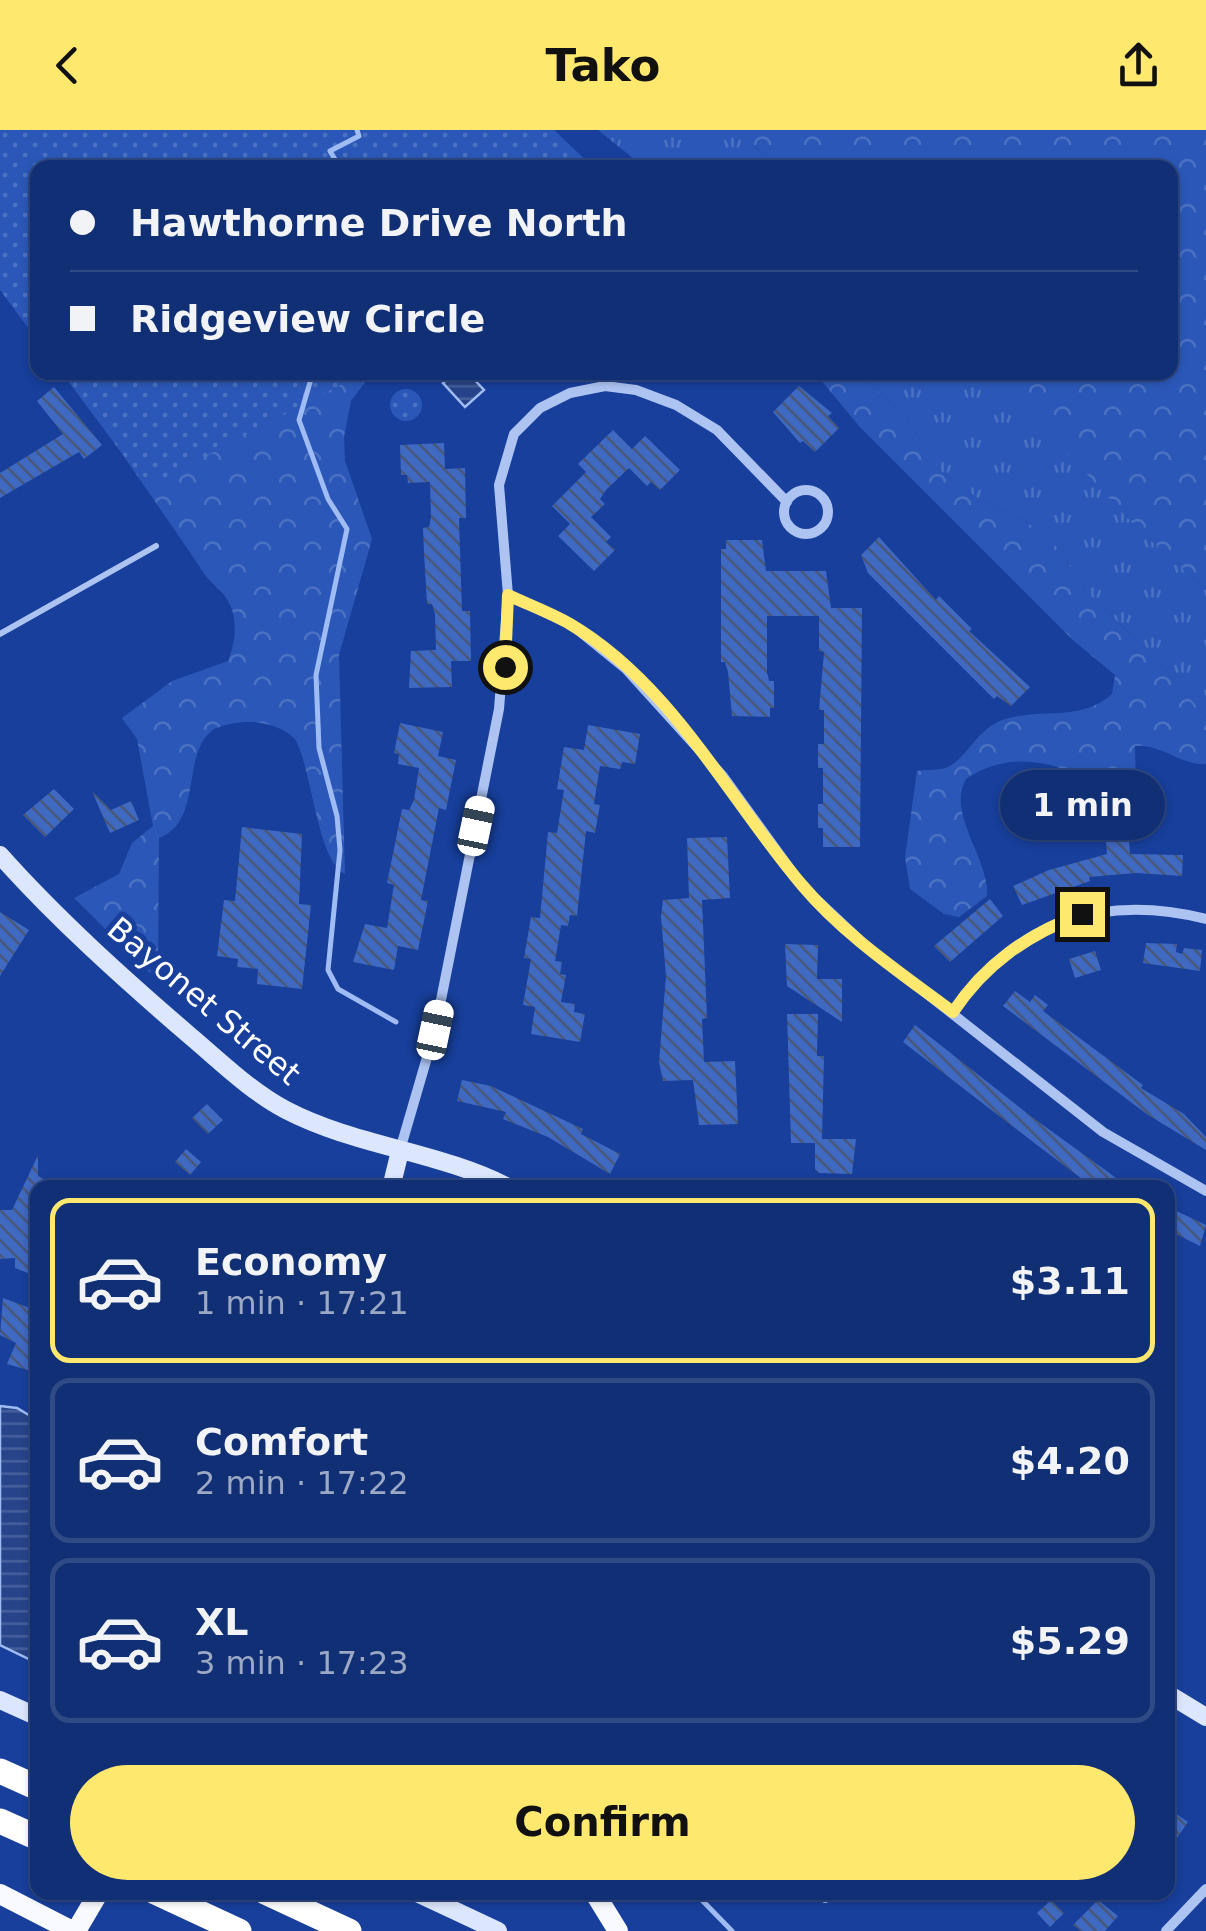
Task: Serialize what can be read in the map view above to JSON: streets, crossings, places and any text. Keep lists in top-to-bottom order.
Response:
{
  "streets": {
    "street": ["Bayonet Street"]
  },
  "page": {
    "header": "Tako",
    "banner": ["Hawthorne Drive North", "Ridgeview Circle"],
    "bubble": "1 min",
    "list": [
      {
        "name": "Economy",
        "note": "1 min · 17:21",
        "value": "$3.11"
      },
      {
        "name": "Comfort",
        "note": "2 min · 17:22",
        "value": "$4.20"
      },
      {
        "name": "XL",
        "note": "3 min · 17:23",
        "value": "$5.29"
      }
    ],
    "buttons": "Confirm"
  }
}
